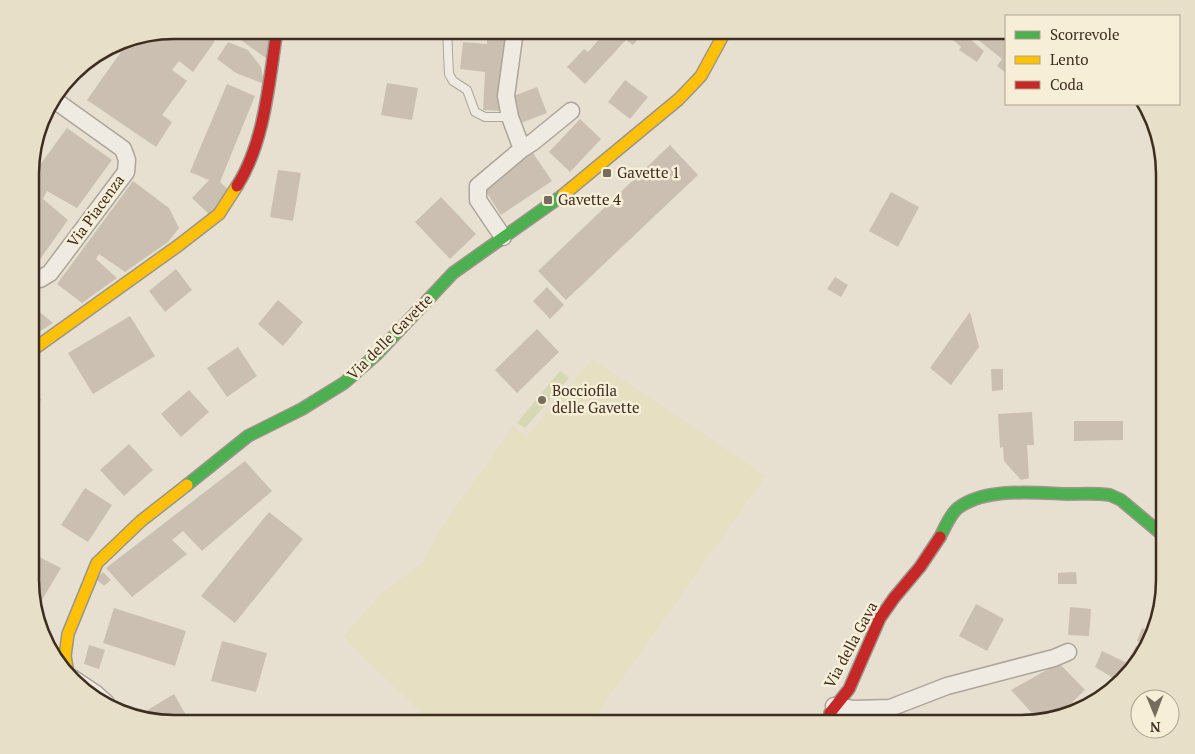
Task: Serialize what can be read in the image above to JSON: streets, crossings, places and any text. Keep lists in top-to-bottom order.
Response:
{
  "streets": {
    "street": ["Via Piacenza", "Via delle Gavette", "Via della Gava"]
  },
  "places": {
    "transit": ["Gavette 1", "Gavette 4"],
    "other": ["Bocciofila delle Gavette"]
  },
  "legend": ["Scorrevole", "Lento", "Coda"],
  "north": "bottom"
}
